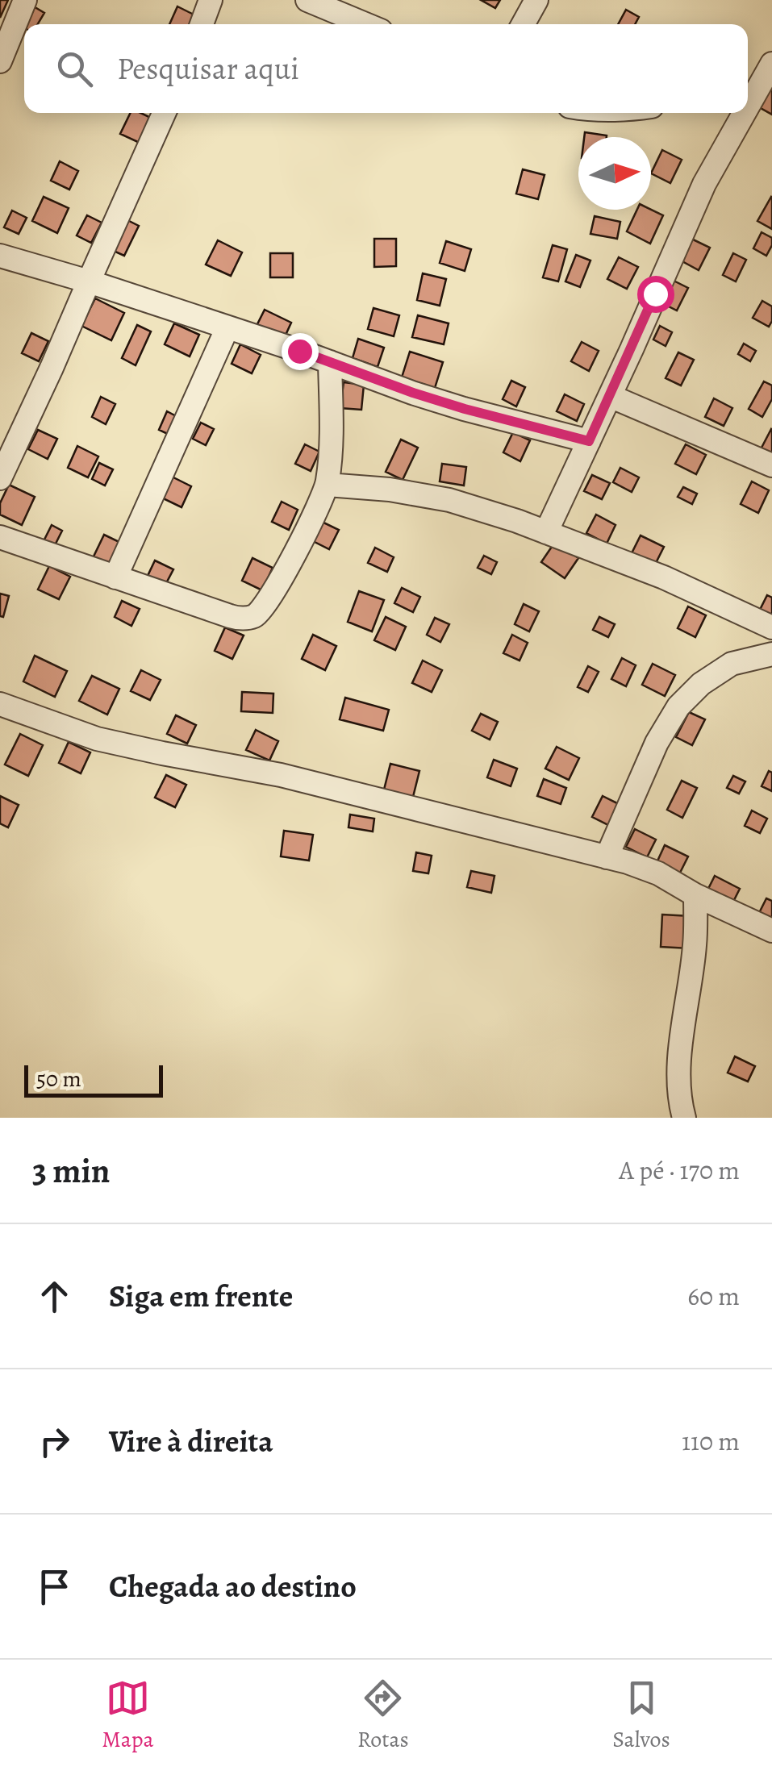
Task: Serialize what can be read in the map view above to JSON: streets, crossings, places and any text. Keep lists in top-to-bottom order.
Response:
{
  "scale_bar": "50 m",
  "north": "right",
  "page": {
    "search": "Pesquisar aqui",
    "scale": "50 m",
    "heading": ["3 min", "A pé · 170 m"],
    "list": [
      ["Siga em frente", "60 m"],
      ["Vire à direita", "110 m"],
      "Chegada ao destino"
    ],
    "nav": ["Mapa", "Rotas", "Salvos"]
  }
}
